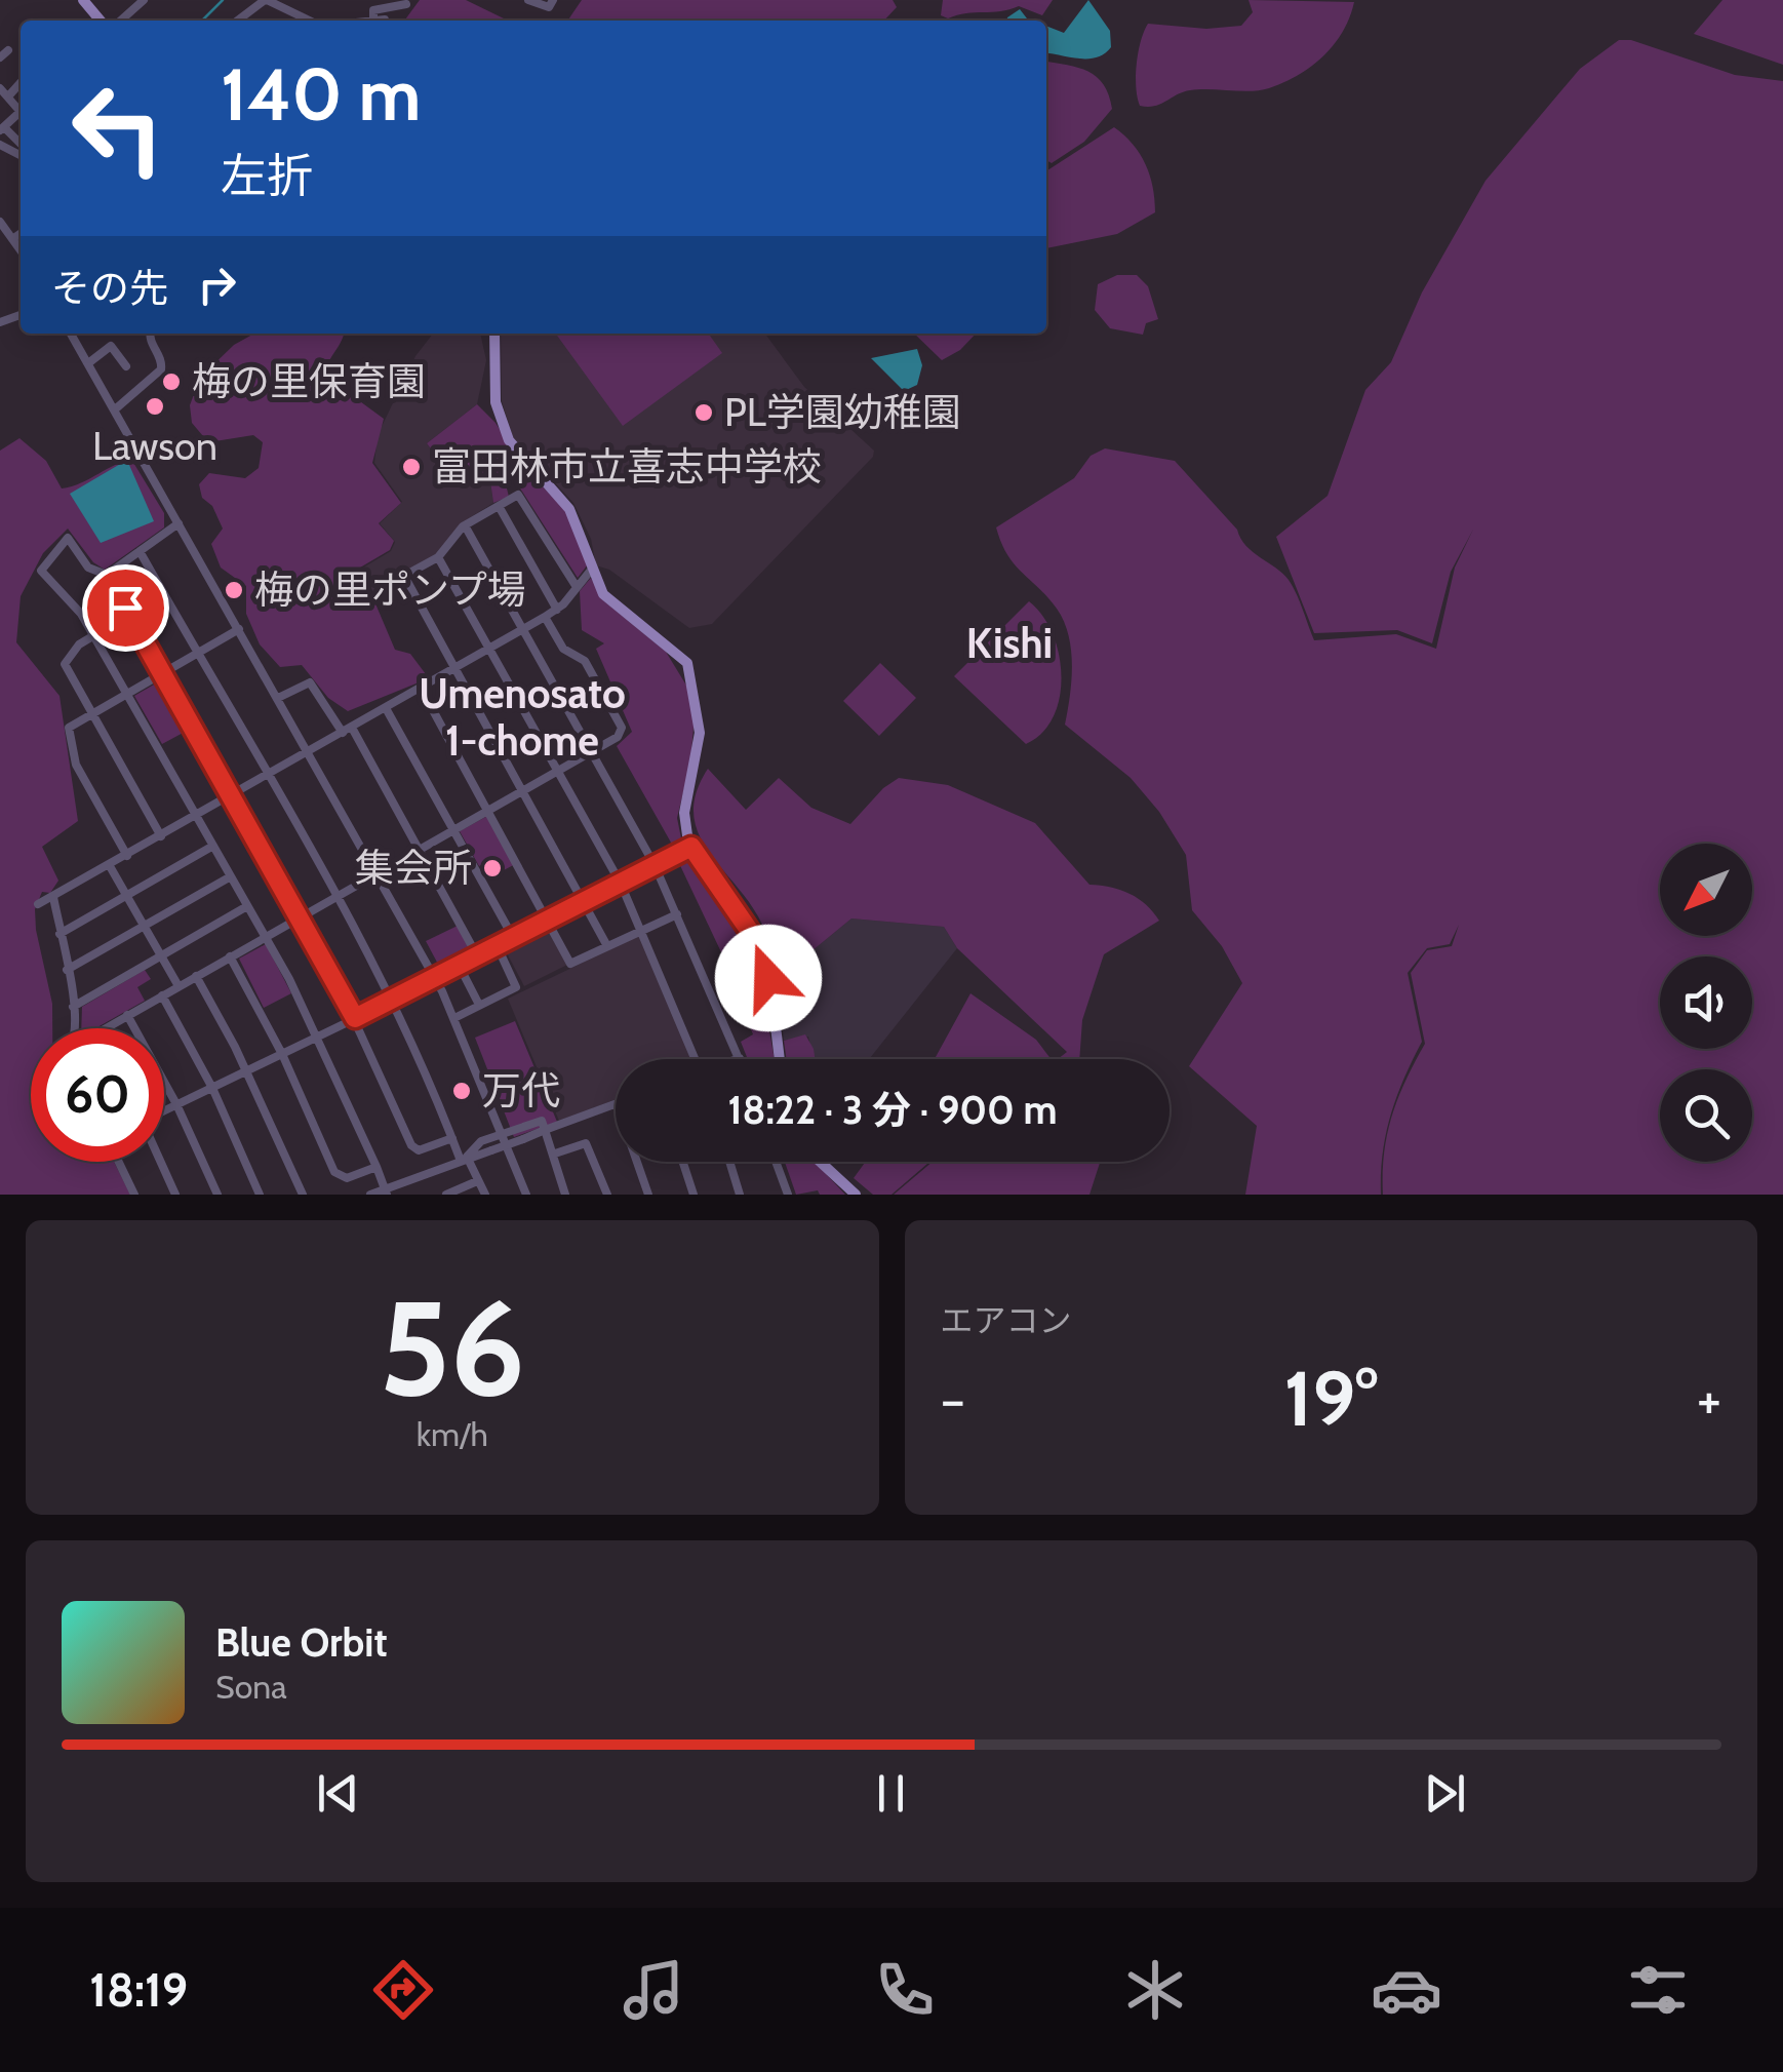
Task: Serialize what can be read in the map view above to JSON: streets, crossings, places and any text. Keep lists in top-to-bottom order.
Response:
{
  "districts": ["Kishi", "Umenosato 1-chome"],
  "places": [
    "梅の里保育園",
    "Lawson",
    "PL学園幼稚園",
    "富田林市立喜志中学校",
    "梅の里ポンプ場",
    "集会所",
    "万代"
  ],
  "north": "bottom left",
  "page": {
    "turn": ["140 m", "左折"],
    "then": "その先",
    "limit": "60",
    "trip": "18:22 · 3 分 · 900 m",
    "tile": [
      ["56", "km/h"],
      "エアコン"
    ],
    "heat": ["−", "19°", "+"],
    "song": ["Blue Orbit", "Sona"],
    "tabs": "18:19"
  }
}
